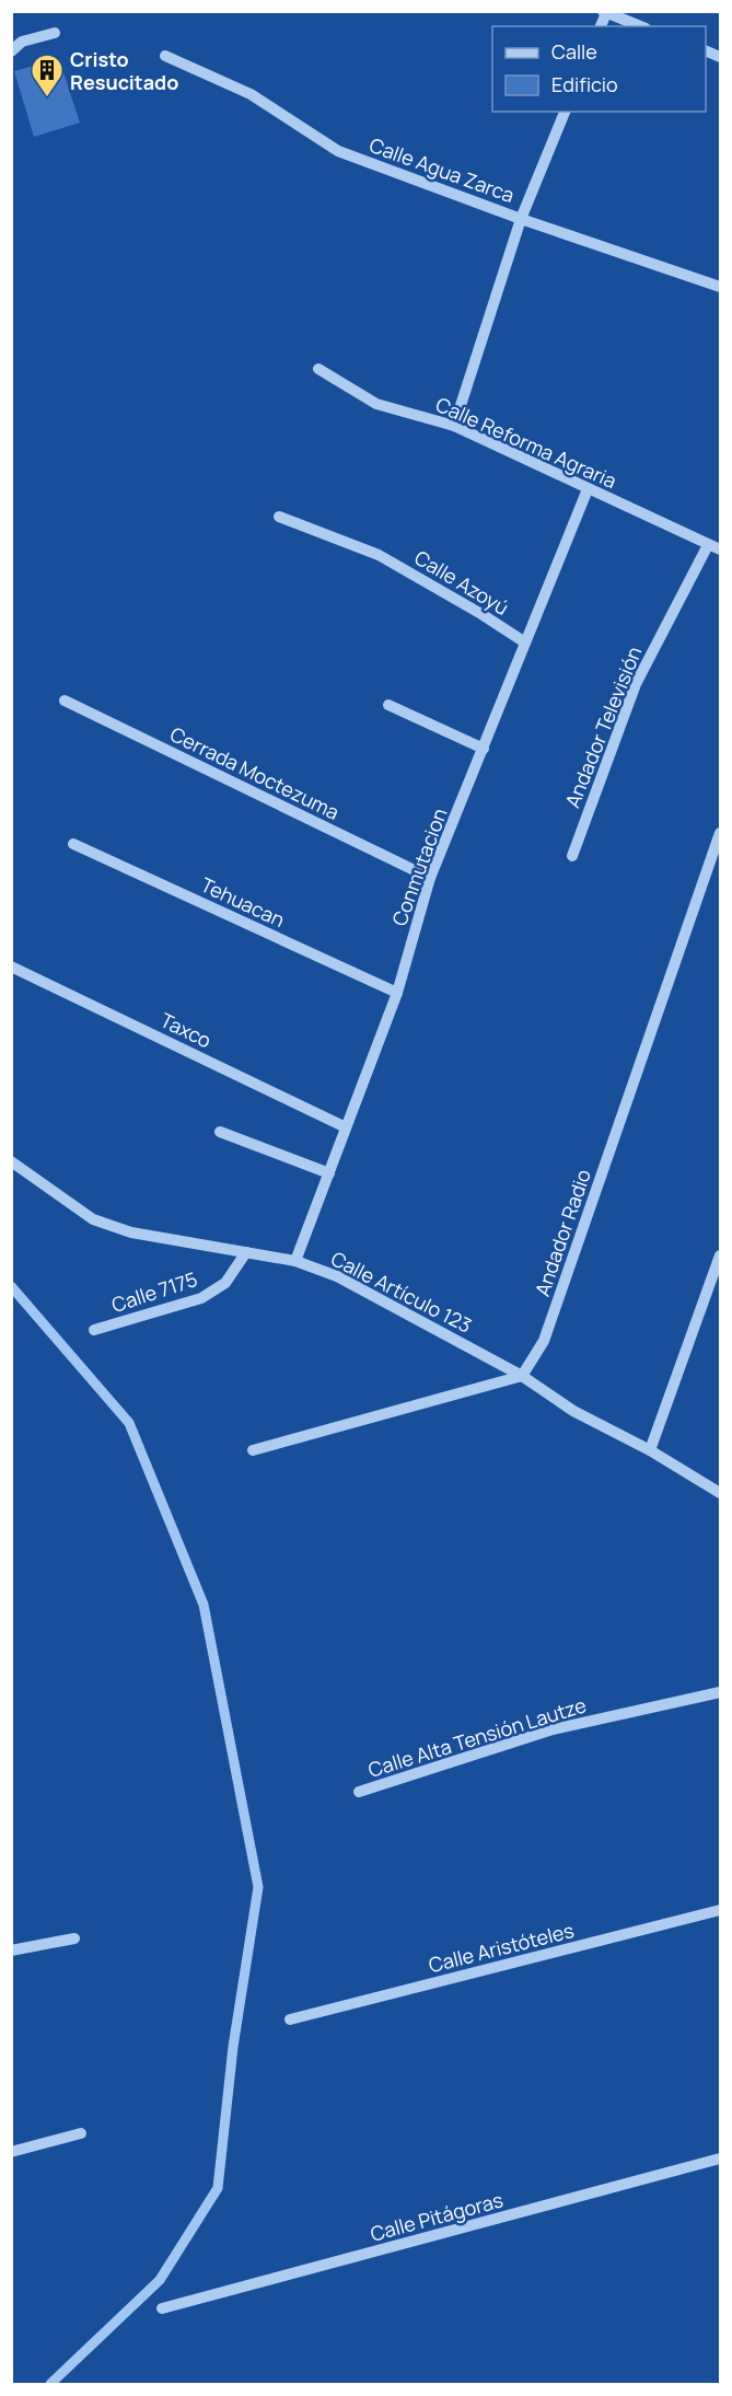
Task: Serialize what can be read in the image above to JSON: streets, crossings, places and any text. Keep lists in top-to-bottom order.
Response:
{
  "streets": {
    "street": [
      "Calle Agua Zarca",
      "Calle Reforma Agraria",
      "Calle Azoyú",
      "Andador Televisión",
      "Cerrada Moctezuma",
      "Conmutacion",
      "Tehuacan",
      "Taxco",
      "Andador Radio",
      "Calle 7175",
      "Calle Artículo 123",
      "Calle Alta Tensión Lautze",
      "Calle Aristóteles",
      "Calle Pitágoras"
    ]
  },
  "crossings": [
    ["Calle Reforma Agraria", "Andador Televisión"],
    ["Calle Reforma Agraria", "Conmutacion"],
    ["Calle Azoyú", "Conmutacion"],
    ["Cerrada Moctezuma", "Conmutacion"],
    ["Conmutacion", "Tehuacan"],
    ["Conmutacion", "Taxco"],
    ["Conmutacion", "Calle Artículo 123"],
    ["Andador Radio", "Calle Artículo 123"],
    ["Calle 7175", "Calle Artículo 123"]
  ],
  "places": {
    "building": ["Cristo Resucitado"]
  },
  "legend": ["Calle", "Edificio"]
}
